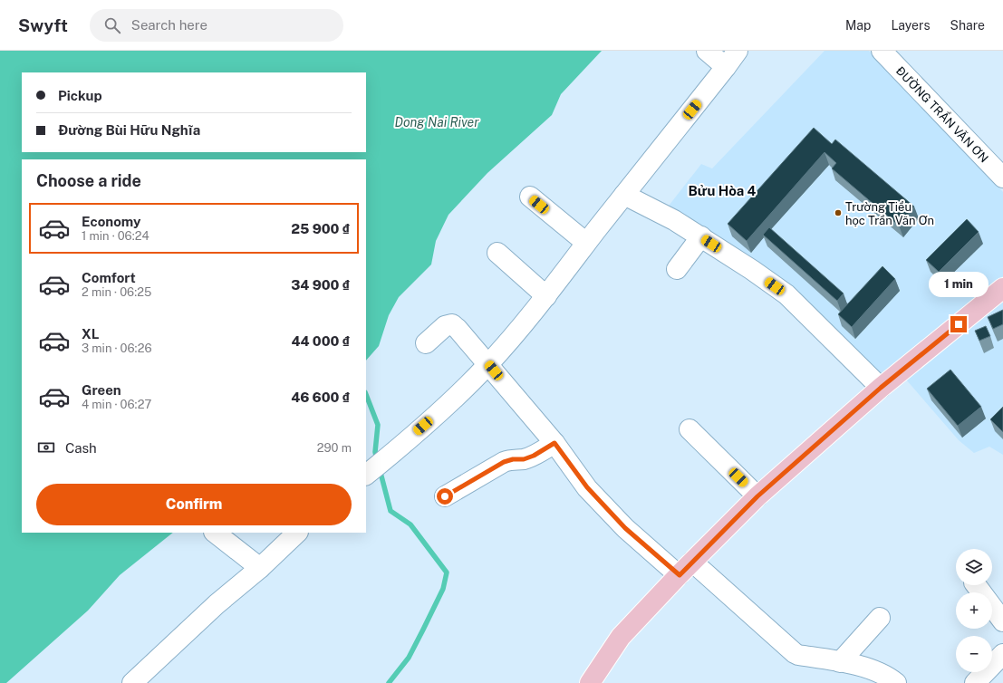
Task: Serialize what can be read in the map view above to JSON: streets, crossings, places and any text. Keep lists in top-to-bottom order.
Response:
{
  "streets": {
    "street": ["ĐƯỜNG TRẦN VĂN ƠN"]
  },
  "districts": ["Bửu Hòa 4"],
  "water": ["Dong Nai River"],
  "places": ["Trường Tiểu học Trần Văn Ơn"],
  "page": {
    "header": "Swyft",
    "search": "Search here",
    "nav": ["Map", "Layers", "Share"],
    "banner": ["Pickup", "Đường Bùi Hữu Nghĩa"],
    "heading": "Choose a ride",
    "list": [
      {
        "name": "Economy",
        "note": "1 min · 06:24",
        "value": "25 900 ₫"
      },
      {
        "name": "Comfort",
        "note": "2 min · 06:25",
        "value": "34 900 ₫"
      },
      {
        "name": "XL",
        "note": "3 min · 06:26",
        "value": "44 000 ₫"
      },
      {
        "name": "Green",
        "note": "4 min · 06:27",
        "value": "46 600 ₫"
      }
    ],
    "bubble": "1 min",
    "pay": ["Cash", "290 m"],
    "buttons": "Confirm",
    "map_buttons": ["+", "−"]
  }
}
